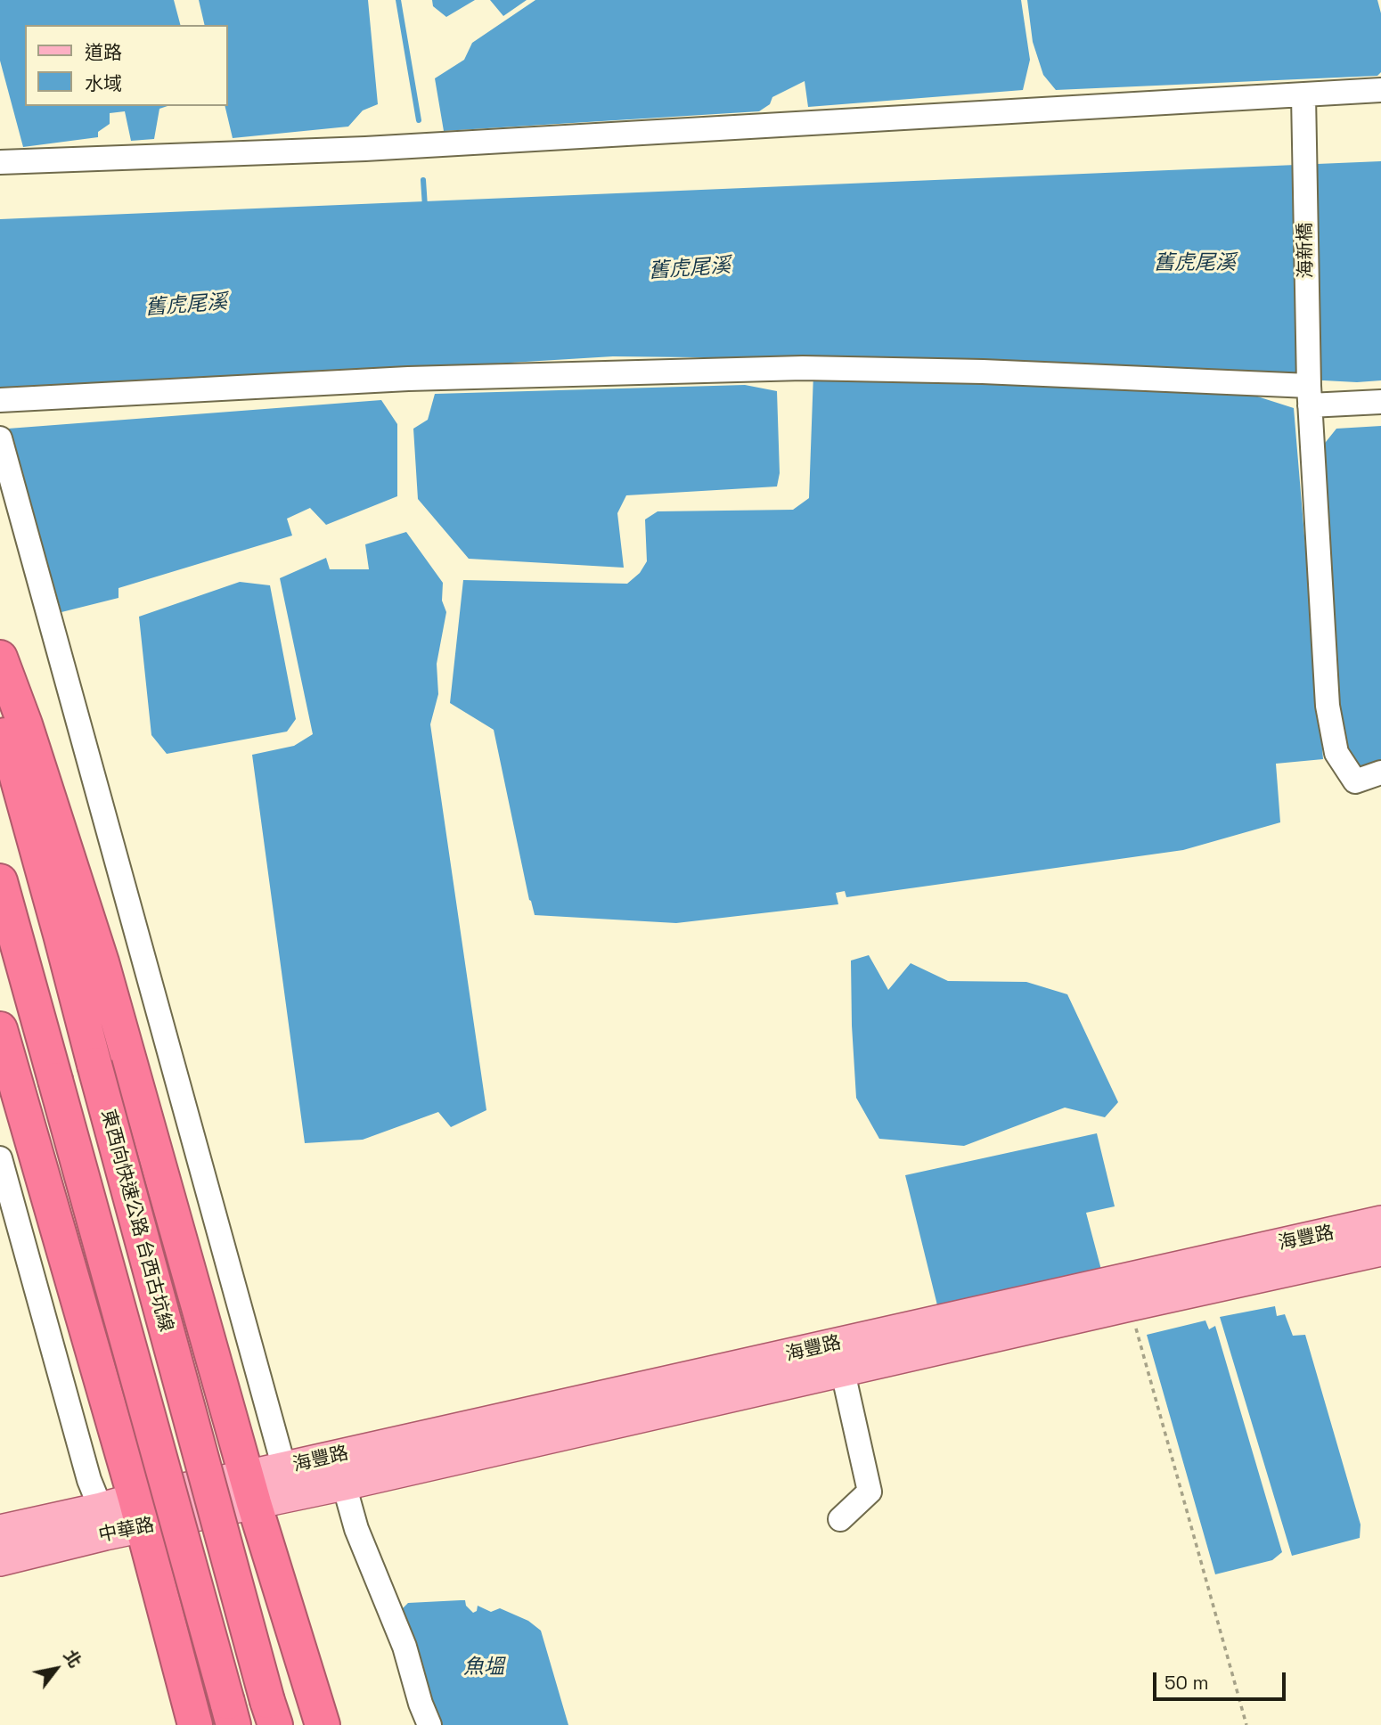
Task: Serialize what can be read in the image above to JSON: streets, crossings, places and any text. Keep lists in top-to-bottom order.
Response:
{
  "streets": {
    "highway": ["東西向快速公路 台西古坑線"],
    "main road": ["海豐路", "中華路"],
    "street": ["海新橋"]
  },
  "crossings": [
    ["海豐路", "中華路"]
  ],
  "water": ["舊虎尾溪", "魚塭"],
  "legend": ["道路", "水域"],
  "scale_bar": "50 m",
  "north": "top right"
}
